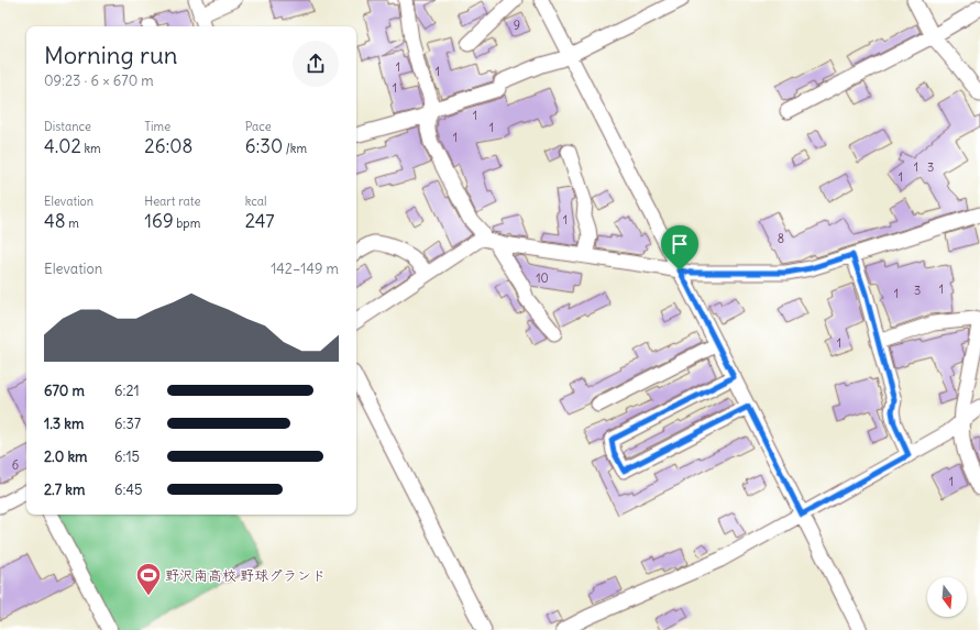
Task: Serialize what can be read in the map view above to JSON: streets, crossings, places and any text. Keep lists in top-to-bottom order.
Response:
{
  "places": {
    "sports": ["野沢南高校 野球グランド"]
  },
  "house_numbers": [
    "9",
    "1",
    "1",
    "1",
    "1",
    "1",
    "1",
    "1",
    "3",
    "1",
    "1",
    "8",
    "10",
    "1",
    "3",
    "1",
    "1",
    "6",
    "1"
  ],
  "north": "bottom",
  "page": {
    "heading": ["Morning run", "09:23 · 6 × 670 m"],
    "stats": [
      ["Distance", "4.02 km"],
      ["Time", "26:08"],
      ["Pace", "6:30 /km"],
      ["Elevation", "48 m"],
      ["Heart rate", "169 bpm"],
      ["kcal", "247"]
    ],
    "chart": ["Elevation", "142–149 m"],
    "list": [
      {
        "name": "670 m",
        "note": "6:21"
      },
      {
        "name": "1.3 km",
        "note": "6:37"
      },
      {
        "name": "2.0 km",
        "note": "6:15"
      },
      {
        "name": "2.7 km",
        "note": "6:45"
      }
    ]
  }
}
